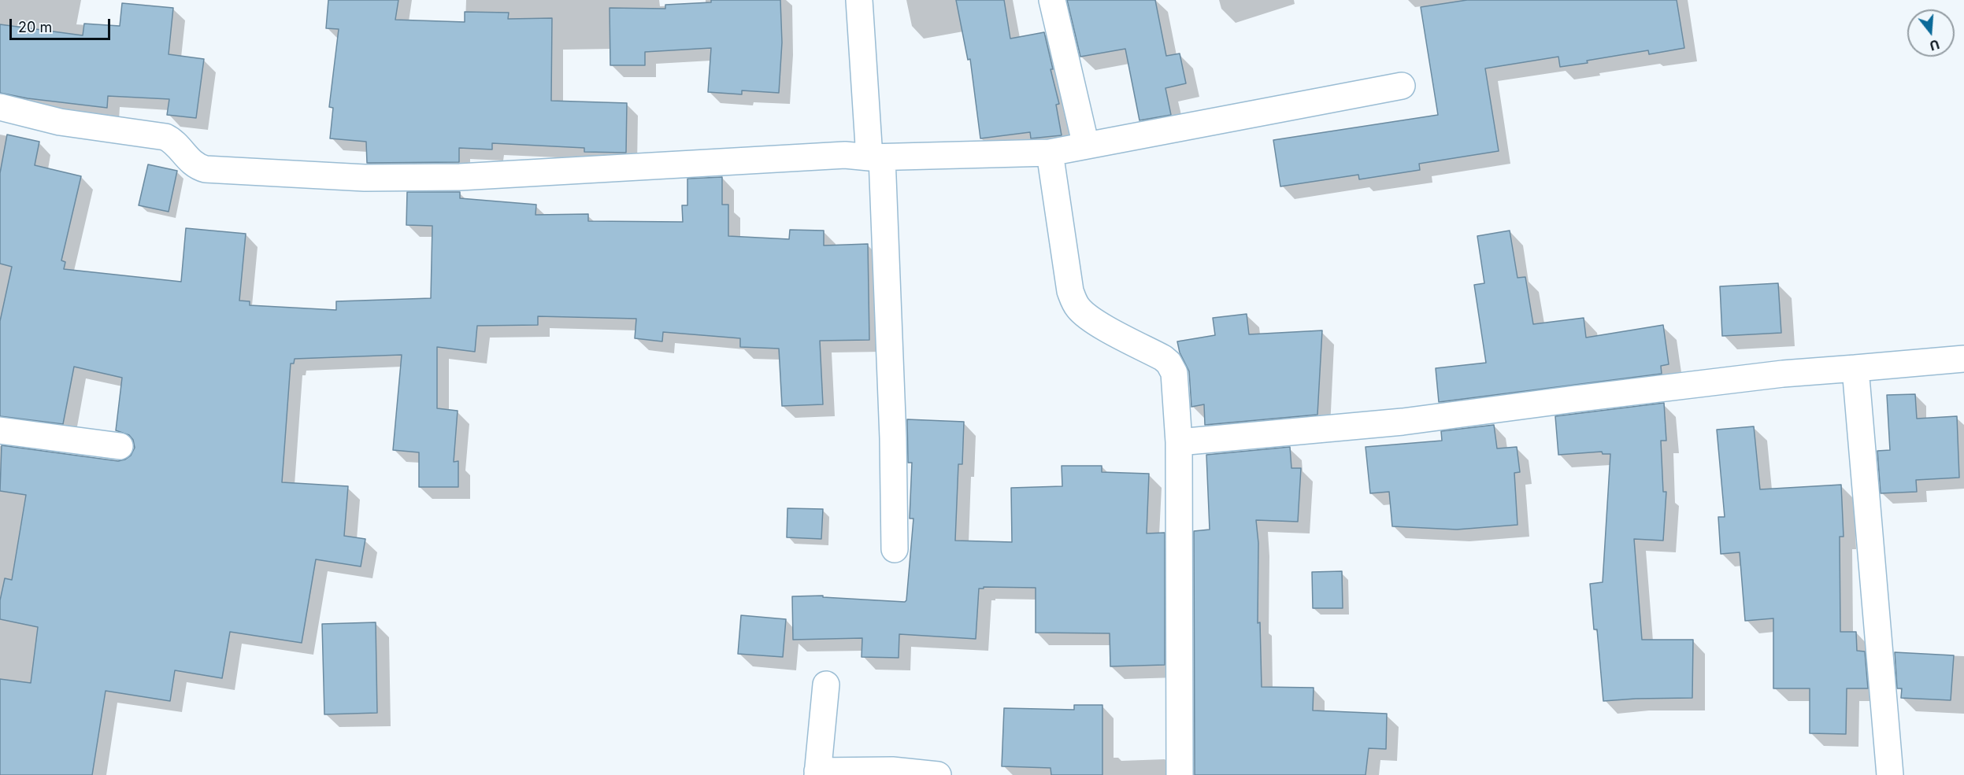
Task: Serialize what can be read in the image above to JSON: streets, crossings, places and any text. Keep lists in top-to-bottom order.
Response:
{
  "scale_bar": "20 m",
  "north": "bottom"
}
